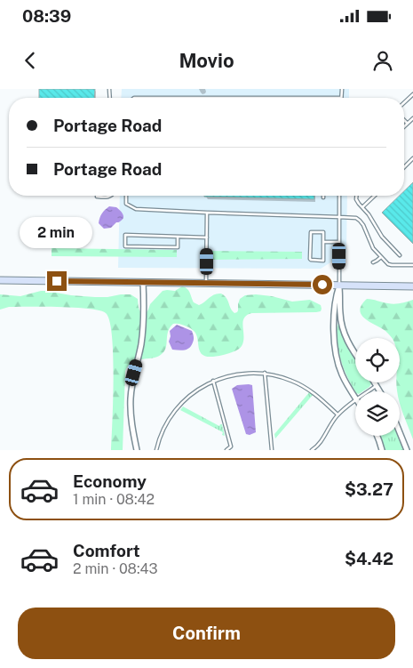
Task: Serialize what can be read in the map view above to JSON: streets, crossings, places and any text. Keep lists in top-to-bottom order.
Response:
{
  "page": {
    "status": "08:39",
    "header": "Movio",
    "banner": ["Portage Road", "Portage Road"],
    "bubble": "2 min",
    "list": [
      {
        "name": "Economy",
        "note": "1 min · 08:42",
        "value": "$3.27"
      },
      {
        "name": "Comfort",
        "note": "2 min · 08:43",
        "value": "$4.42"
      }
    ],
    "buttons": "Confirm"
  }
}
